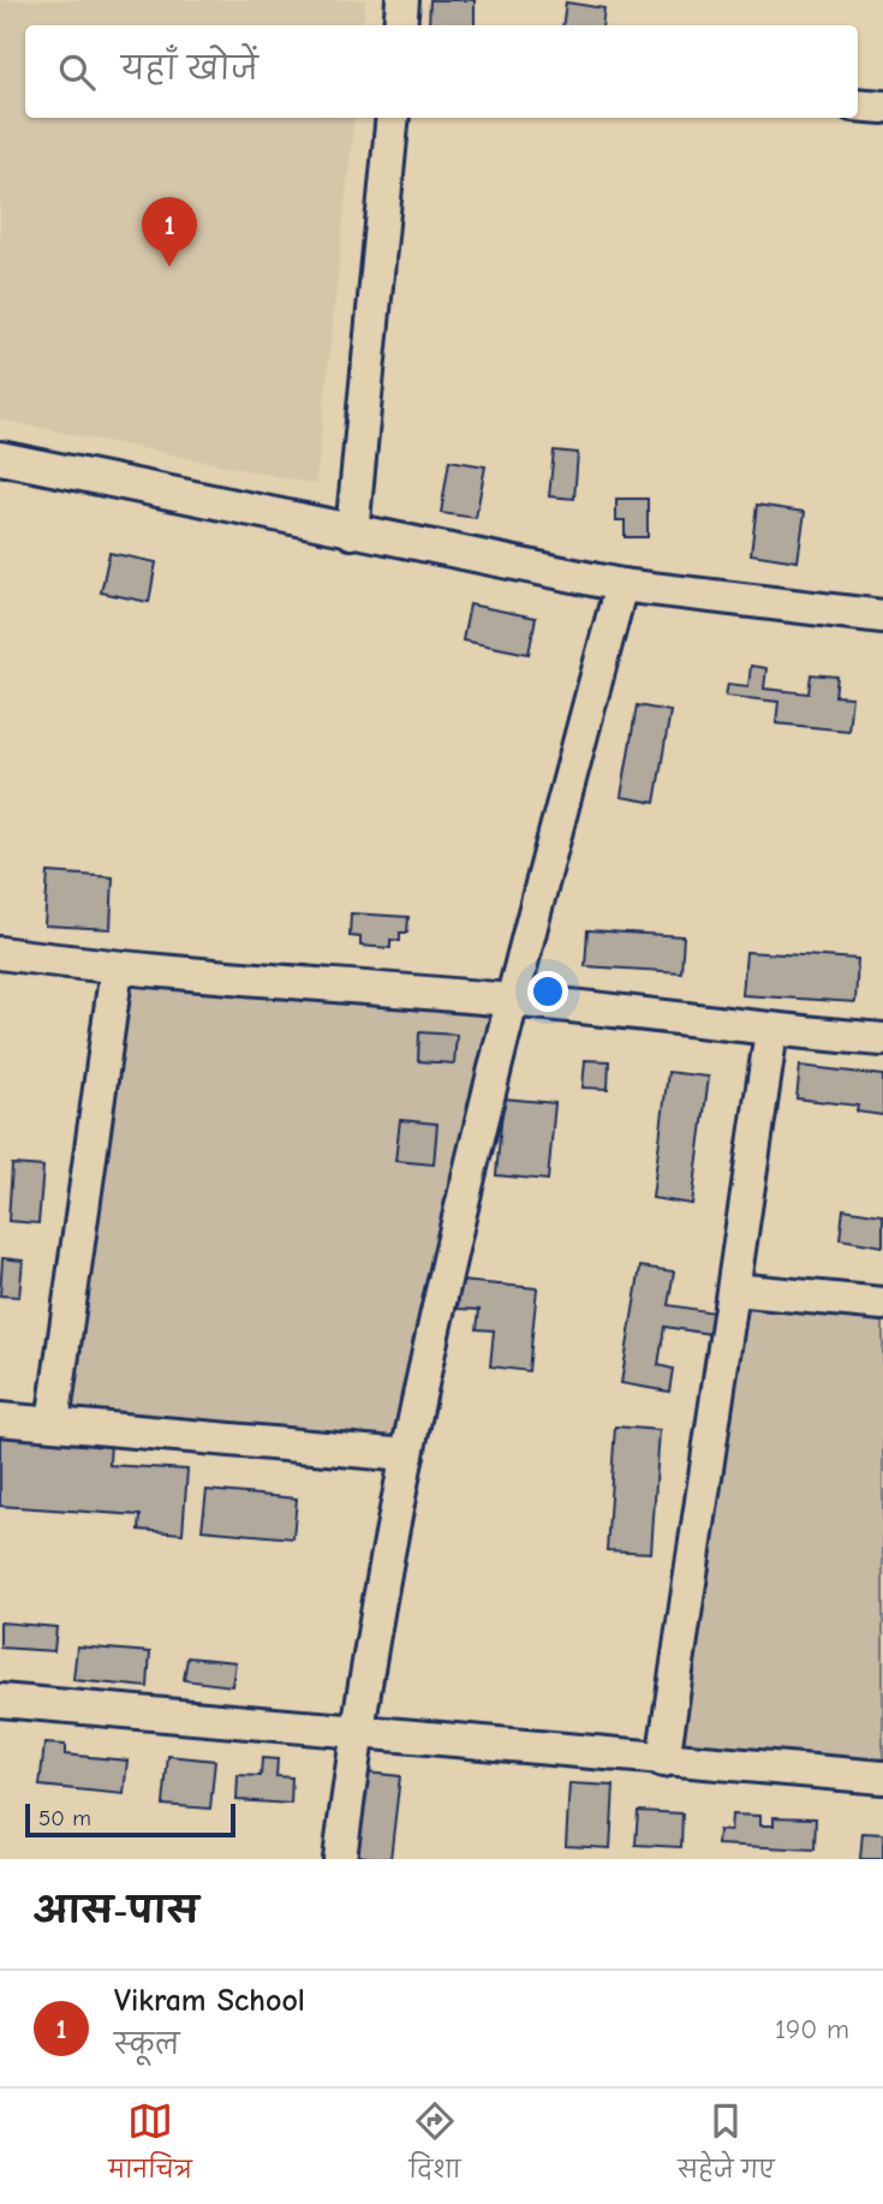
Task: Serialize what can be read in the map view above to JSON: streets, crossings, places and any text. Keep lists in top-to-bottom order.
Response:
{
  "scale_bar": "50 m",
  "page": {
    "search": "यहाँ खोजें",
    "pins": "1",
    "scale": "50 m",
    "heading": "आस-पास",
    "list": [
      {
        "mark": "1",
        "name": "Vikram School",
        "note": "स्कूल",
        "value": "190 m"
      }
    ],
    "nav": ["मानचित्र", "दिशा", "सहेजे गए"]
  }
}
